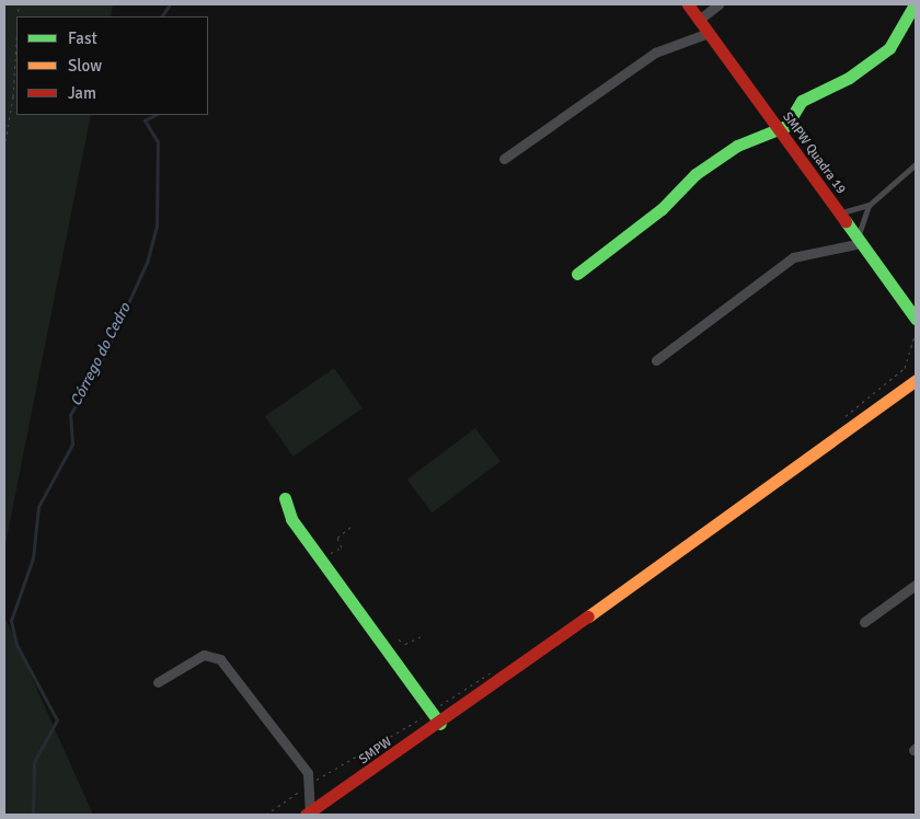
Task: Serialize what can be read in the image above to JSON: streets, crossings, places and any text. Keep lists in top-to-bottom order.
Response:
{
  "streets": {
    "street": ["SMPW Quadra 19", "SMPW"]
  },
  "water": ["Córrego do Cedro"],
  "legend": ["Fast", "Slow", "Jam"]
}
